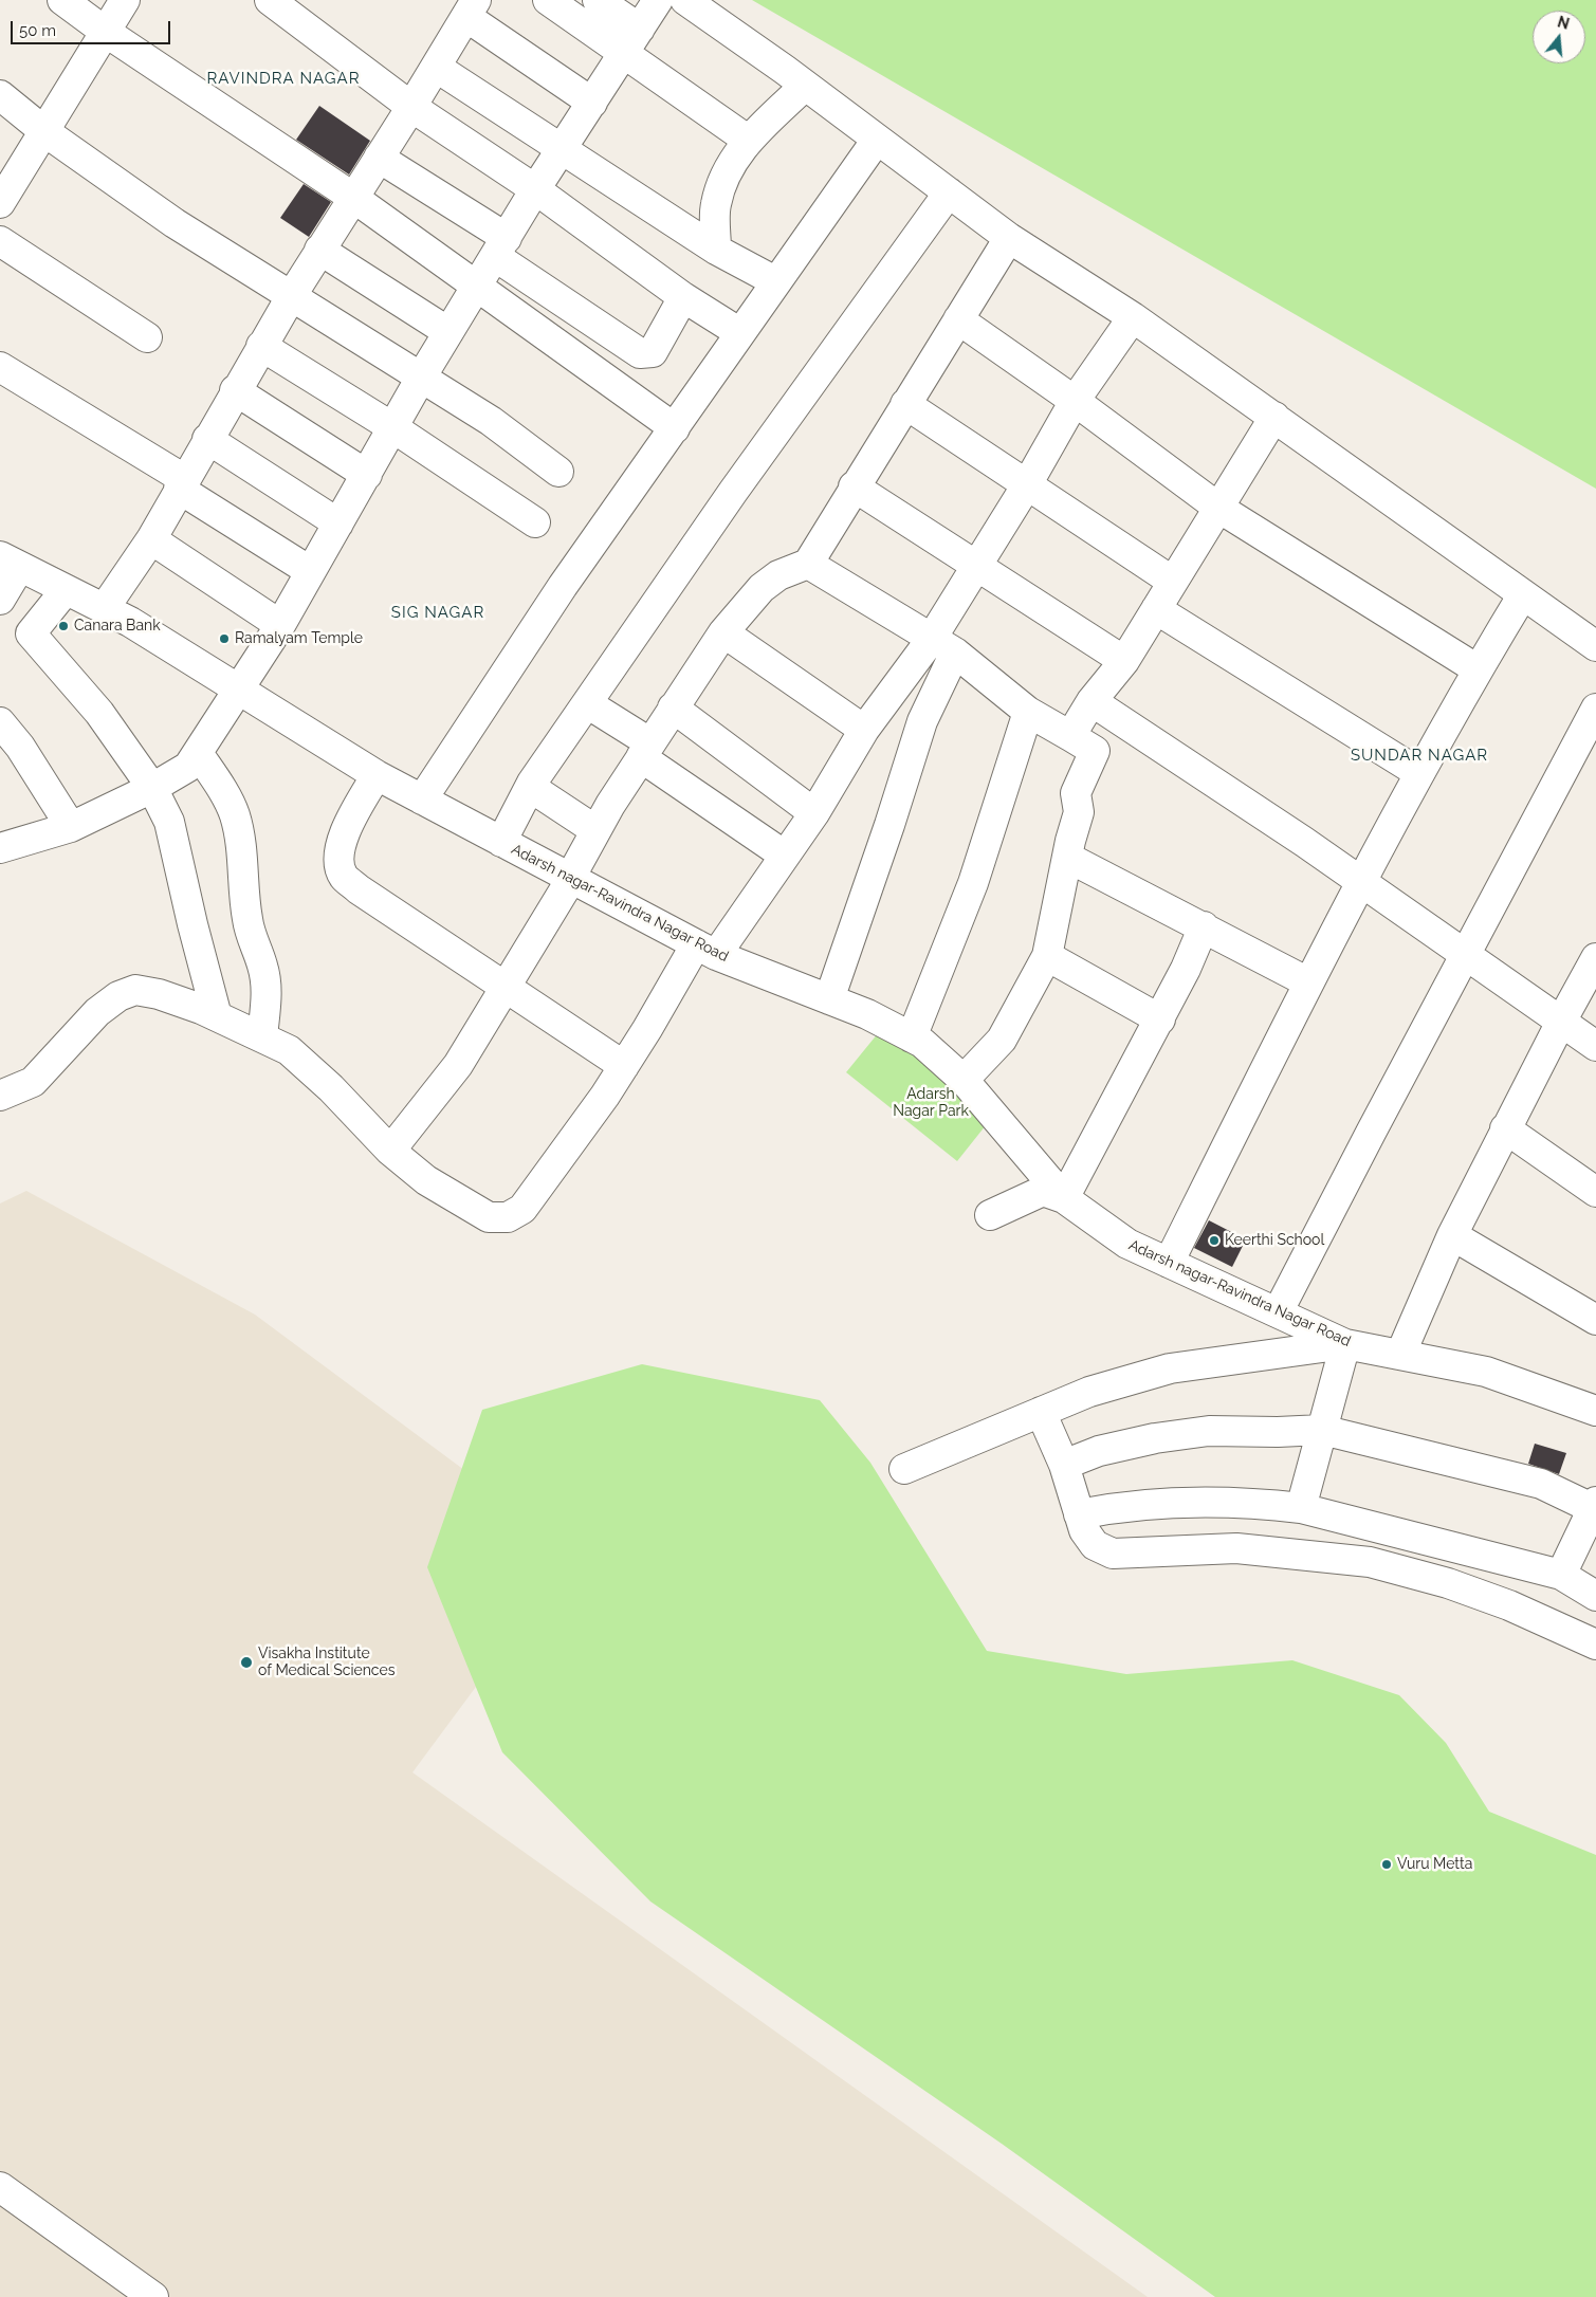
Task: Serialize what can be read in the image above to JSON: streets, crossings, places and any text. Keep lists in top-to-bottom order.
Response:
{
  "streets": {
    "street": ["Adarsh nagar-Ravindra Nagar Road"]
  },
  "districts": ["RAVINDRA NAGAR", "SIG NAGAR", "SUNDAR NAGAR"],
  "parks": ["Adarsh Nagar Park"],
  "places": [
    "Canara Bank",
    "Ramalyam Temple",
    "Keerthi School",
    "Visakha Institute of Medical Sciences",
    "Vuru Metta"
  ],
  "scale_bar": "50 m",
  "north": "top"
}
